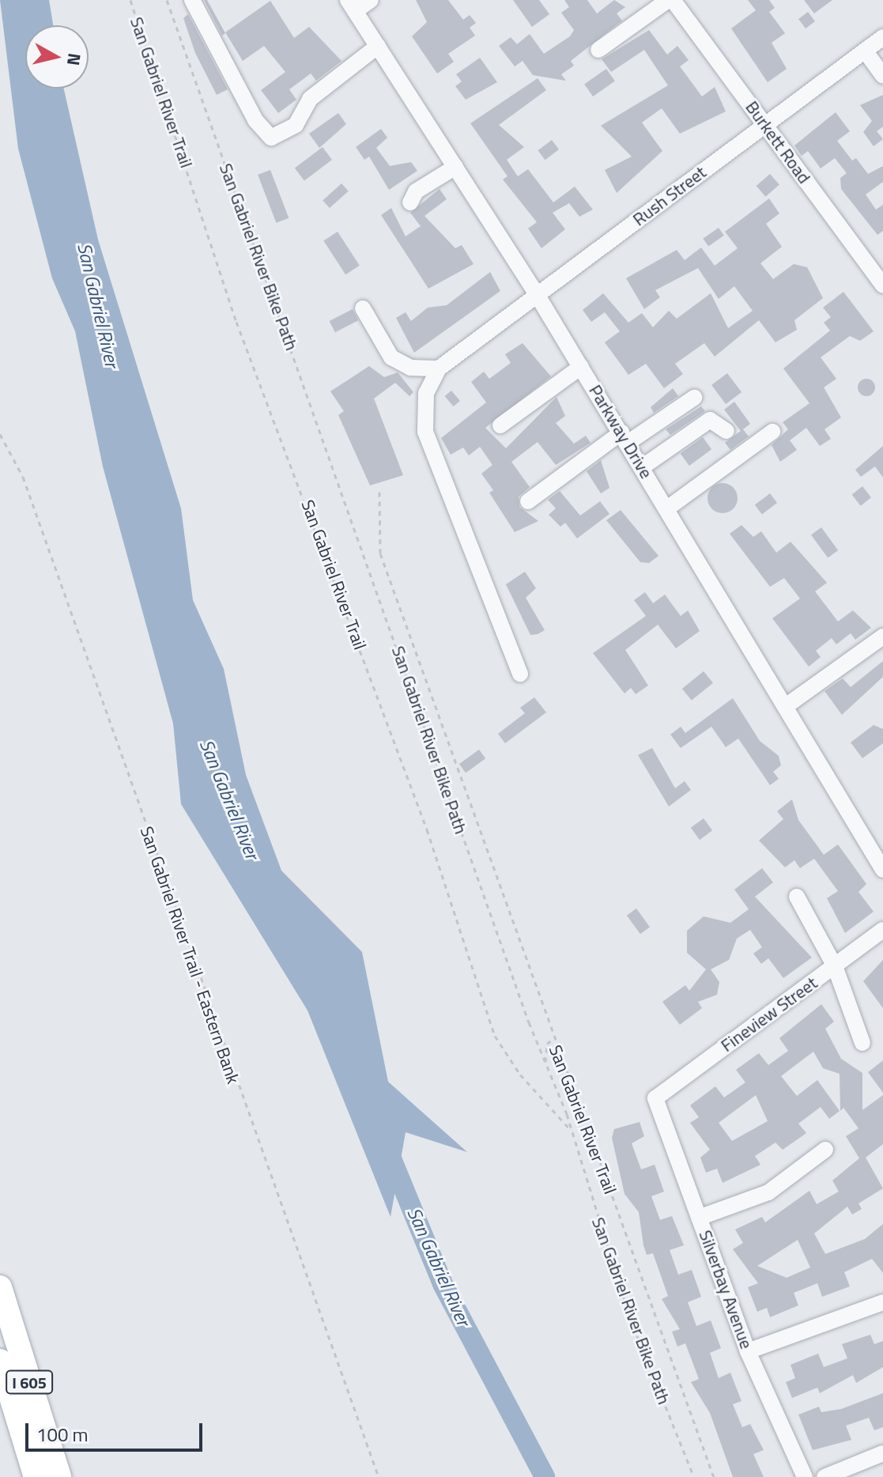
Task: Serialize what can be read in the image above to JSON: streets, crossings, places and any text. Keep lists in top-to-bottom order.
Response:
{
  "streets": {
    "highway": ["I 605"],
    "street": [
      "Burkett Road",
      "Rush Street",
      "Parkway Drive",
      "Fineview Street",
      "Silverbay Avenue"
    ],
    "path": ["San Gabriel River Trail", "San Gabriel River Bike Path", "San Gabriel River Trail - Eastern Bank"]
  },
  "crossings": [
    ["San Gabriel River Trail", "San Gabriel River Bike Path"],
    ["Burkett Road", "Rush Street"],
    ["Rush Street", "Parkway Drive"],
    ["Fineview Street", "Silverbay Avenue"]
  ],
  "water": ["San Gabriel River"],
  "scale_bar": "100 m",
  "north": "right"
}
